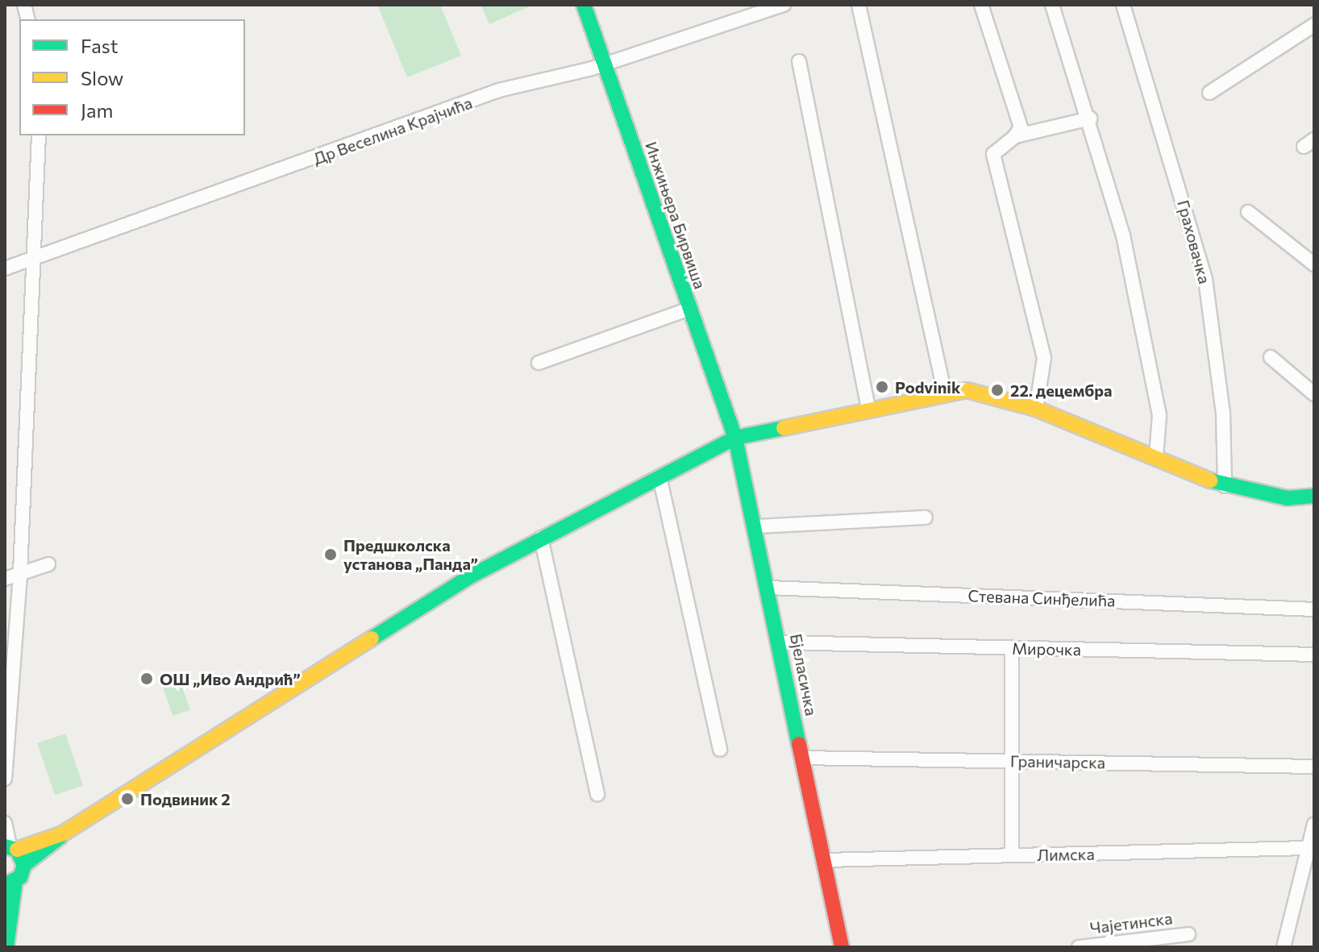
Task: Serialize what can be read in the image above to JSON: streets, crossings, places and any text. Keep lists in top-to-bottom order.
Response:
{
  "streets": {
    "street": [
      "Др Веселина Крајчића",
      "Инжињера Бирвиша",
      "Граховачка",
      "Стевана Синђелића",
      "Мирочка",
      "Бјеласичка",
      "Граничарска",
      "Лимска",
      "Чајетинска"
    ]
  },
  "crossings": [
    ["Др Веселина Крајчића", "Инжињера Бирвиша"],
    ["Инжињера Бирвиша", "Бјеласичка"],
    ["Стевана Синђелића", "Бјеласичка"],
    ["Мирочка", "Бјеласичка"],
    ["Бјеласичка", "Граничарска"],
    ["Бјеласичка", "Лимска"]
  ],
  "places": [
    "Podvinik",
    "22. децембра",
    "Предшколска установа „Панда”",
    "ОШ „Иво Андрић”",
    "Подвиник 2"
  ],
  "legend": ["Fast", "Slow", "Jam"]
}
